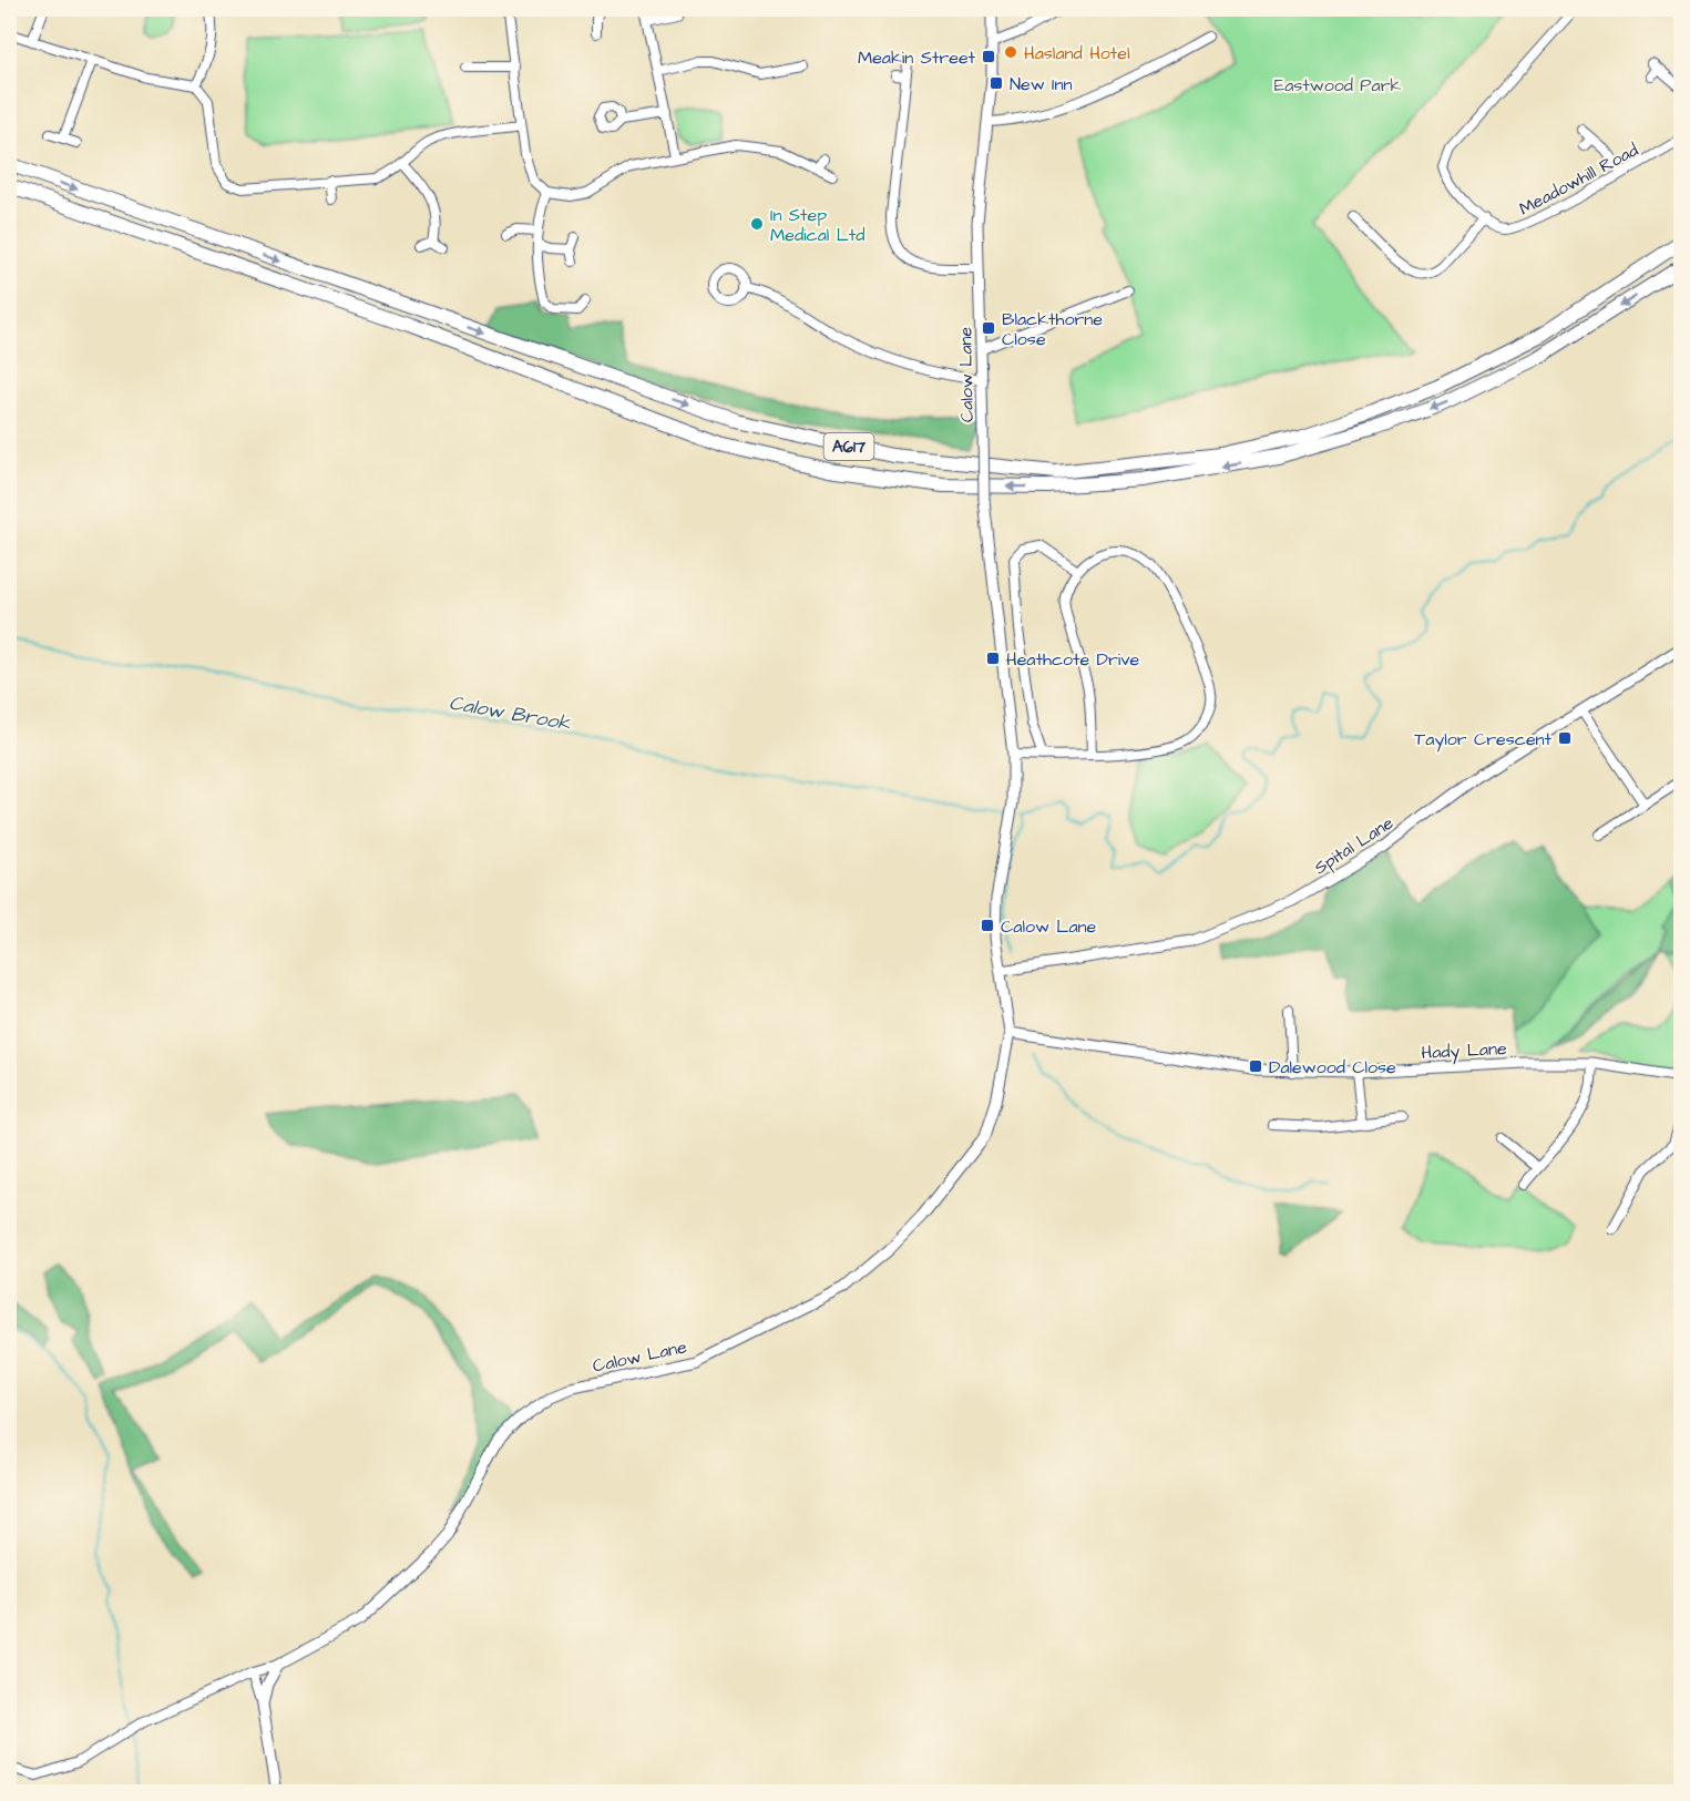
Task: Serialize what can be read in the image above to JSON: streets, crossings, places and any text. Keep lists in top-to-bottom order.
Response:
{
  "streets": {
    "highway": ["A617"],
    "street": [
      "Meadowhill Road",
      "Calow Lane",
      "Spital Lane",
      "Hady Lane"
    ]
  },
  "crossings": [
    ["Calow Lane", "Spital Lane"],
    ["Calow Lane", "Hady Lane"]
  ],
  "water": ["Calow Brook"],
  "parks": ["Eastwood Park"],
  "places": {
    "other": ["Hasland Hotel", "In Step Medical Ltd"],
    "transit": [
      "Meakin Street",
      "New Inn",
      "Blackthorne Close",
      "Heathcote Drive",
      "Taylor Crescent",
      "Calow Lane",
      "Dalewood Close"
    ]
  }
}
